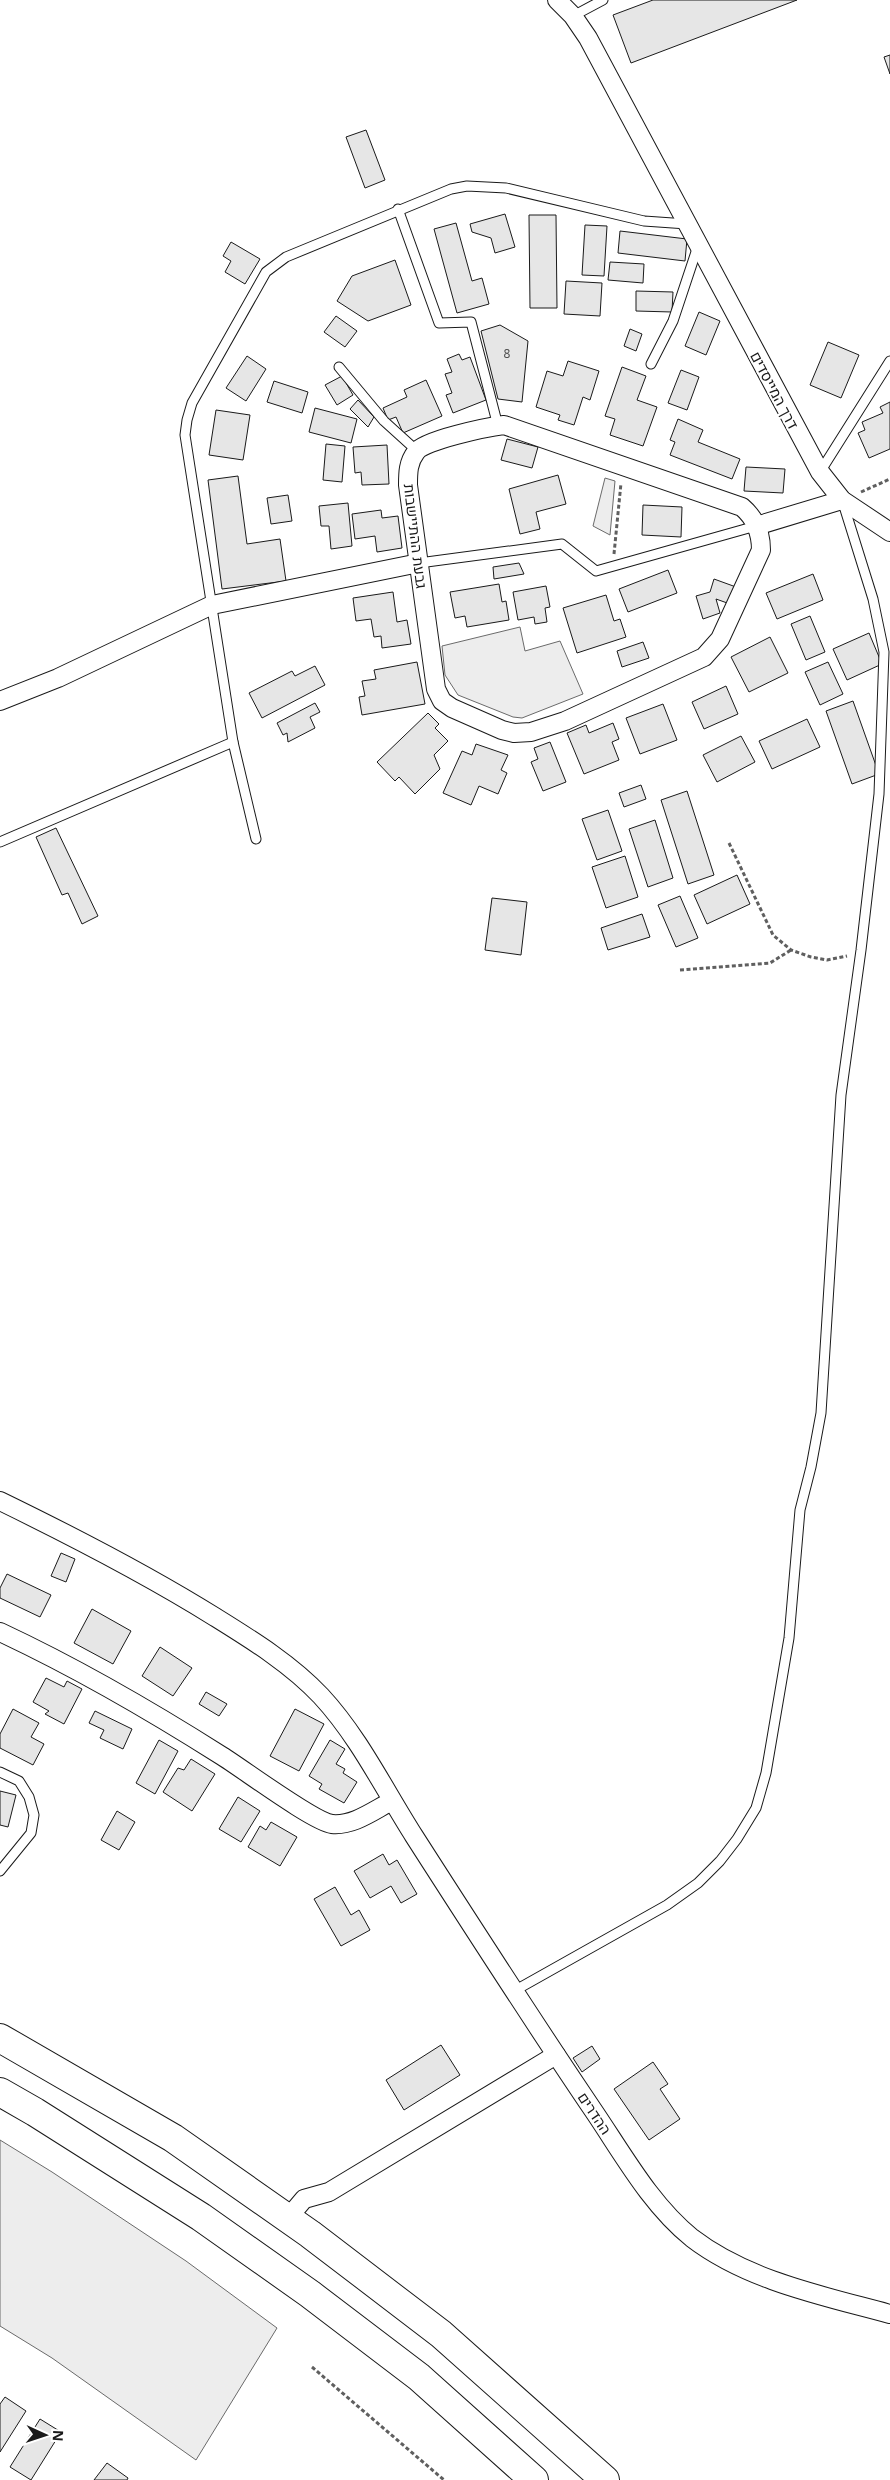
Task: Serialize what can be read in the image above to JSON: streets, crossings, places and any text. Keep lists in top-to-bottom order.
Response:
{
  "streets": {
    "street": ["דרך המייסדים", "גבעת ההתיישבות", "ההדרים"]
  },
  "house_numbers": ["8"],
  "north": "right"
}
